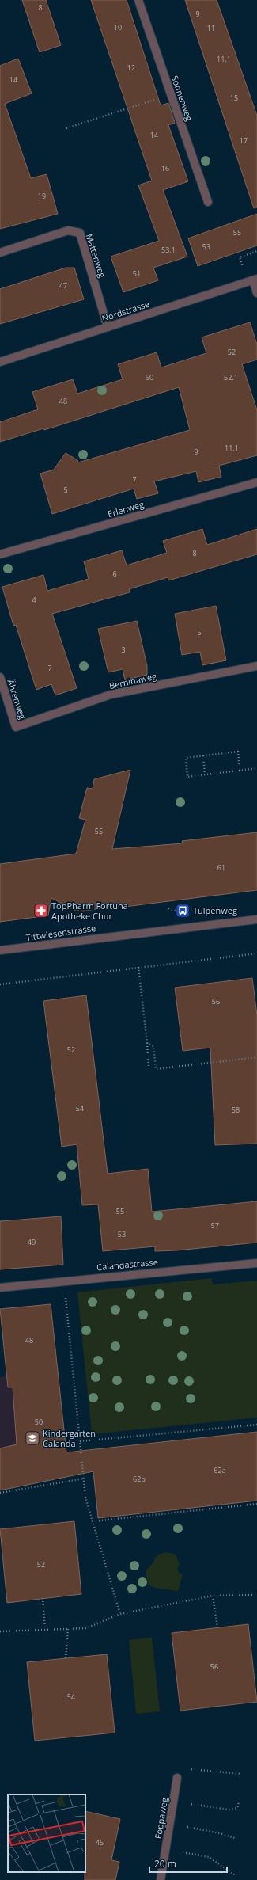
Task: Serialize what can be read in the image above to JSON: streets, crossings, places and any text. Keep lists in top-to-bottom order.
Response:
{
  "streets": {
    "street": [
      "Sonnenweg",
      "Mattenweg",
      "Nordstrasse",
      "Erlenweg",
      "Berninaweg",
      "Ährenweg",
      "Tittwiesenstrasse",
      "Calandastrasse",
      "Foppaweg"
    ]
  },
  "crossings": [
    ["Mattenweg", "Nordstrasse"],
    ["Berninaweg", "Ährenweg"]
  ],
  "places": {
    "pharmacy": ["TopPharm Fortuna Apotheke Chur"],
    "bus stop": ["Tulpenweg"],
    "school or university": ["Kindergarten Calanda"]
  },
  "house_numbers": [
    "8",
    "9",
    "10",
    "11",
    "11.1",
    "12",
    "14",
    "15",
    "14",
    "17",
    "16",
    "19",
    "55",
    "53",
    "53.1",
    "51",
    "47",
    "52",
    "50",
    "52.1",
    "48",
    "11.1",
    "9",
    "7",
    "5",
    "8",
    "6",
    "4",
    "5",
    "3",
    "7",
    "55",
    "61",
    "56",
    "52",
    "54",
    "58",
    "55",
    "57",
    "53",
    "49",
    "48",
    "50",
    "62a",
    "62b",
    "52",
    "56",
    "54",
    "45"
  ],
  "scale_bar": "20 m"
}
